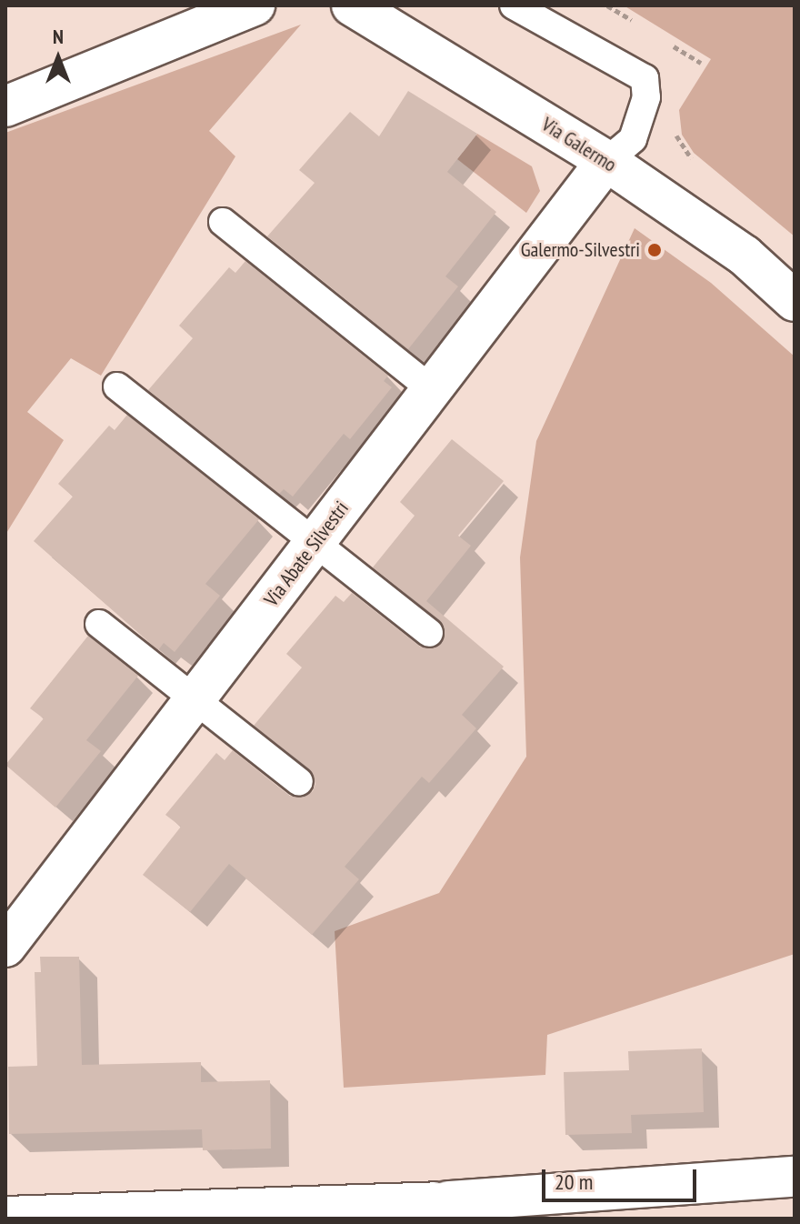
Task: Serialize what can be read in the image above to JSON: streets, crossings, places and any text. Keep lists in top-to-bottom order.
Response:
{
  "streets": {
    "street": ["Via Galermo", "Via Abate Silvestri"]
  },
  "crossings": [
    ["Via Galermo", "Via Abate Silvestri"]
  ],
  "places": ["Galermo-Silvestri"],
  "scale_bar": "20 m",
  "north": "top"
}
